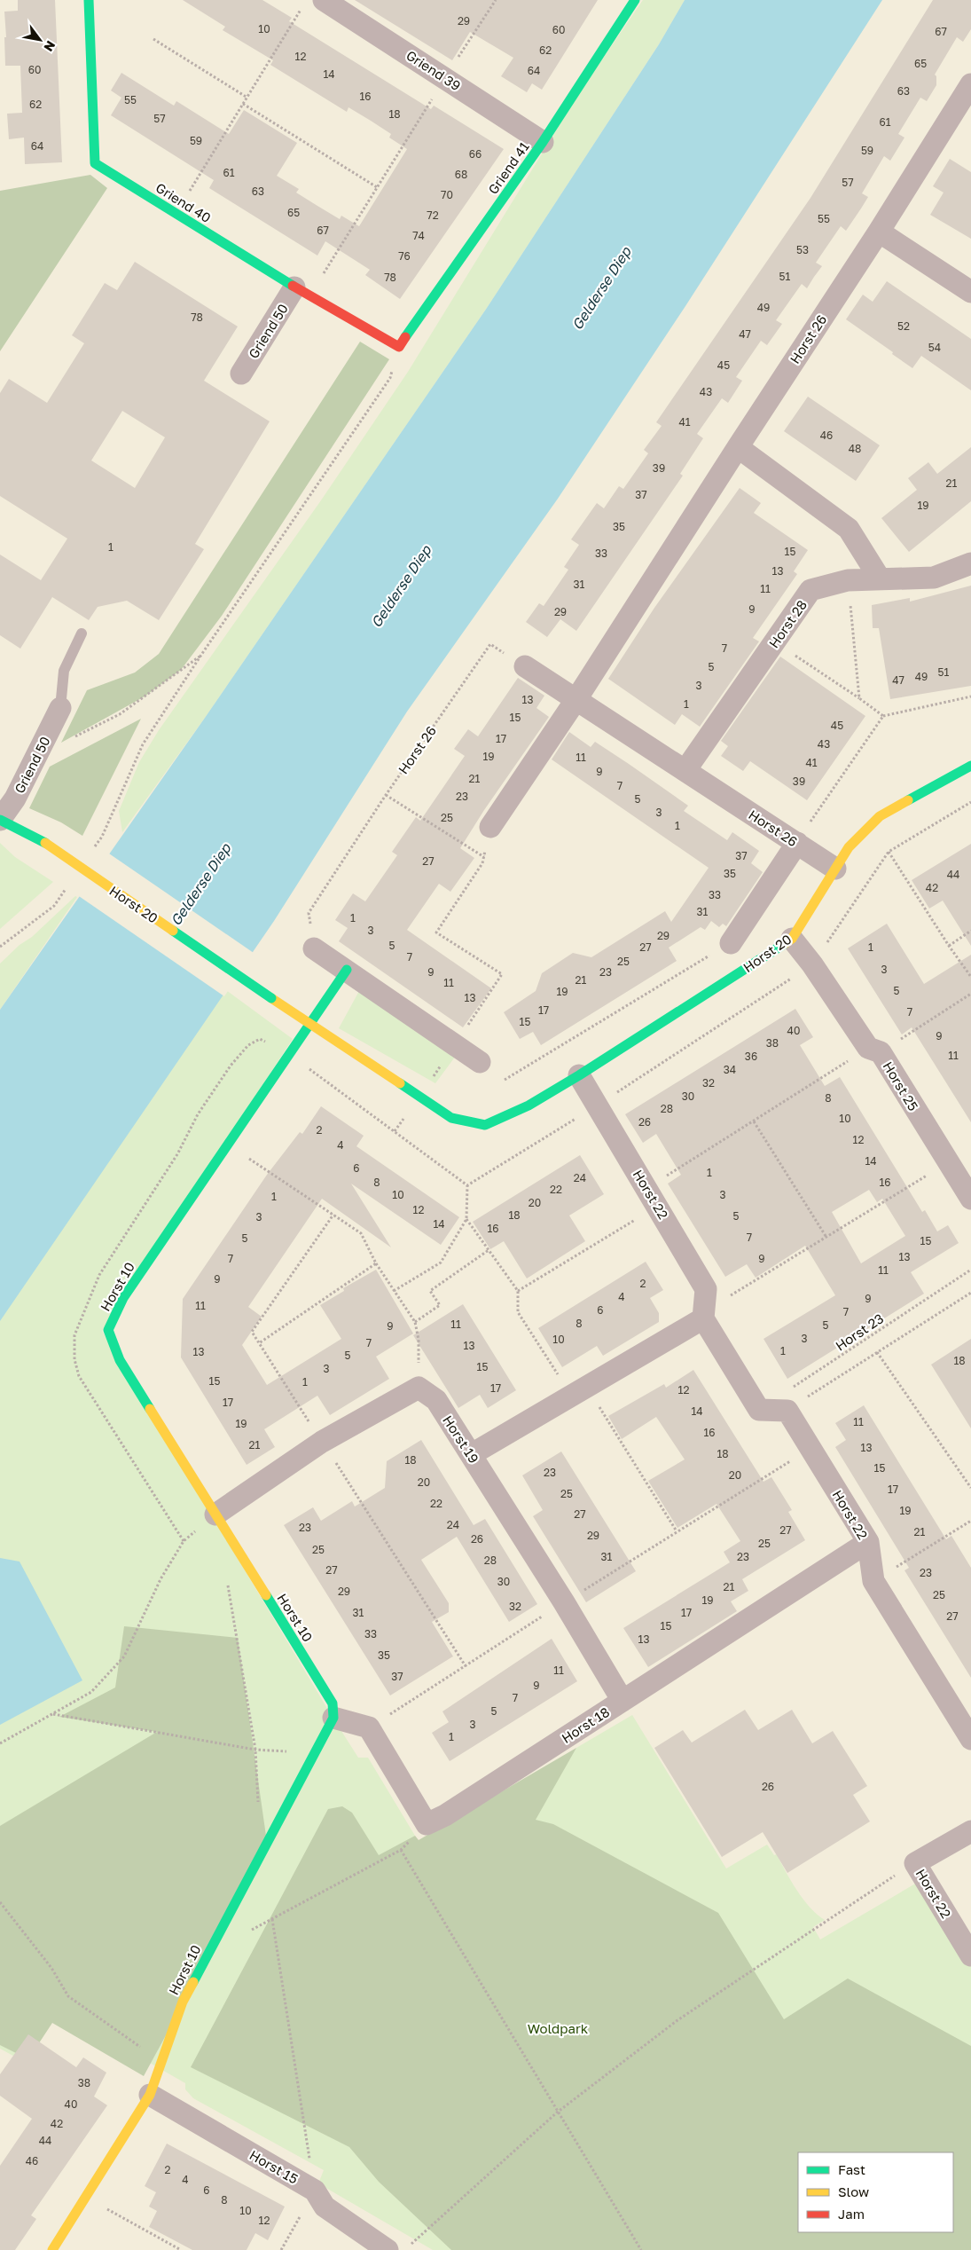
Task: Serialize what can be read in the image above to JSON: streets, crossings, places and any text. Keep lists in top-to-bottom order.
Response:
{
  "streets": {
    "street": [
      "Griend 39",
      "Griend 41",
      "Griend 40",
      "Griend 50",
      "Horst 26",
      "Horst 28",
      "Horst 20",
      "Horst 25",
      "Horst 22",
      "Horst 10",
      "Horst 19",
      "Horst 18",
      "Horst 15"
    ],
    "path": ["Horst 23"]
  },
  "crossings": [
    ["Griend 39", "Griend 41"],
    ["Griend 41", "Griend 40"],
    ["Griend 40", "Griend 50"],
    ["Griend 50", "Horst 20"],
    ["Horst 26", "Horst 28"],
    ["Horst 26", "Horst 20"],
    ["Horst 20", "Horst 25"],
    ["Horst 20", "Horst 22"],
    ["Horst 20", "Horst 10"],
    ["Horst 22", "Horst 23"],
    ["Horst 22", "Horst 18"],
    ["Horst 10", "Horst 15"],
    ["Horst 19", "Horst 18"]
  ],
  "water": ["Gelderse Diep"],
  "parks": ["Woldpark"],
  "house_numbers": [
    "29",
    "10",
    "60",
    "67",
    "62",
    "12",
    "65",
    "60",
    "64",
    "14",
    "63",
    "16",
    "55",
    "62",
    "18",
    "57",
    "61",
    "59",
    "64",
    "59",
    "66",
    "61",
    "68",
    "57",
    "63",
    "70",
    "65",
    "72",
    "55",
    "67",
    "74",
    "53",
    "76",
    "51",
    "78",
    "49",
    "78",
    "52",
    "47",
    "54",
    "45",
    "43",
    "41",
    "46",
    "48",
    "39",
    "21",
    "37",
    "19",
    "35",
    "1",
    "15",
    "33",
    "13",
    "31",
    "11",
    "9",
    "29",
    "7",
    "5",
    "51",
    "49",
    "47",
    "3",
    "13",
    "1",
    "15",
    "45",
    "17",
    "43",
    "19",
    "11",
    "41",
    "9",
    "21",
    "39",
    "7",
    "23",
    "5",
    "3",
    "25",
    "1",
    "37",
    "27",
    "35",
    "44",
    "42",
    "33",
    "31",
    "1",
    "3",
    "29",
    "5",
    "27",
    "1",
    "7",
    "25",
    "3",
    "9",
    "23",
    "21",
    "11",
    "5",
    "19",
    "13",
    "17",
    "7",
    "15",
    "40",
    "9",
    "38",
    "11",
    "36",
    "34",
    "32",
    "30",
    "8",
    "28",
    "10",
    "26",
    "2",
    "12",
    "4",
    "14",
    "6",
    "1",
    "24",
    "8",
    "16",
    "22",
    "10",
    "3",
    "1",
    "20",
    "12",
    "18",
    "5",
    "3",
    "14",
    "16",
    "7",
    "5",
    "15",
    "13",
    "7",
    "9",
    "11",
    "9",
    "2",
    "4",
    "9",
    "11",
    "6",
    "7",
    "8",
    "11",
    "5",
    "9",
    "3",
    "10",
    "7",
    "13",
    "1",
    "13",
    "5",
    "18",
    "15",
    "3",
    "15",
    "1",
    "17",
    "12",
    "17",
    "14",
    "11",
    "19",
    "16",
    "21",
    "13",
    "18",
    "18",
    "15",
    "23",
    "20",
    "20",
    "17",
    "25",
    "22",
    "19",
    "27",
    "24",
    "23",
    "27",
    "21",
    "29",
    "26",
    "25",
    "25",
    "31",
    "23",
    "28",
    "27",
    "23",
    "30",
    "21",
    "29",
    "25",
    "19",
    "32",
    "31",
    "17",
    "27",
    "15",
    "33",
    "13",
    "35",
    "11",
    "37",
    "9",
    "7",
    "5",
    "3",
    "1",
    "26",
    "38",
    "40",
    "42",
    "44",
    "46",
    "2",
    "4",
    "6",
    "8",
    "10",
    "12"
  ],
  "legend": ["Fast", "Slow", "Jam"],
  "north": "bottom right"
}
